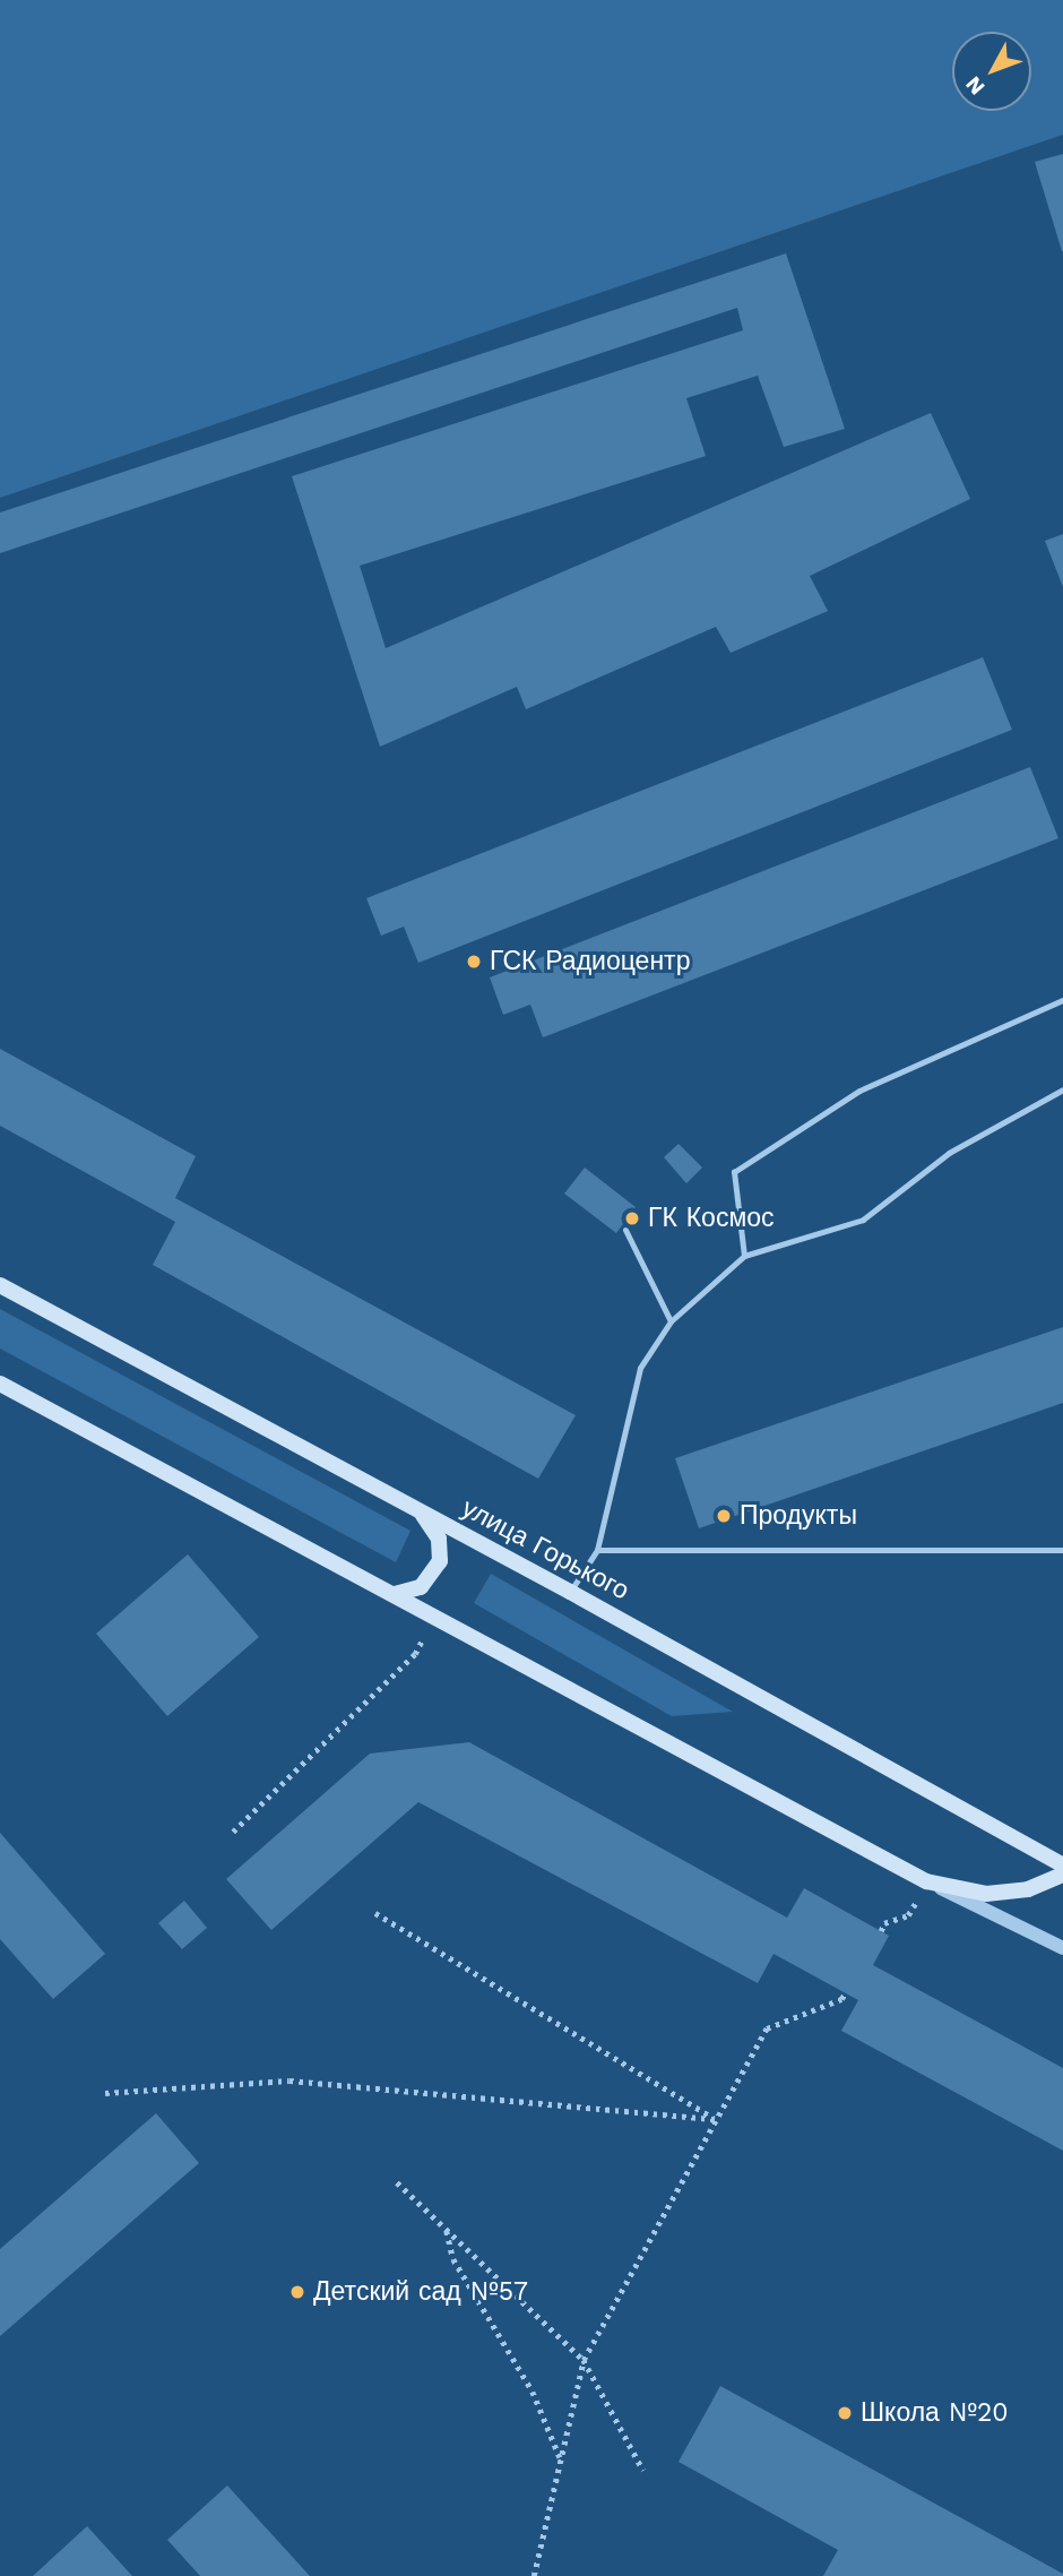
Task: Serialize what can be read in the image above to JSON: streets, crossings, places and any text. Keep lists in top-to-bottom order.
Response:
{
  "streets": {
    "main road": ["улица Горького"]
  },
  "places": [
    "ГСК Радиоцентр",
    "ГК Космос",
    "Продукты",
    "Детский сад №57",
    "Школа №20"
  ],
  "north": "bottom left"
}
